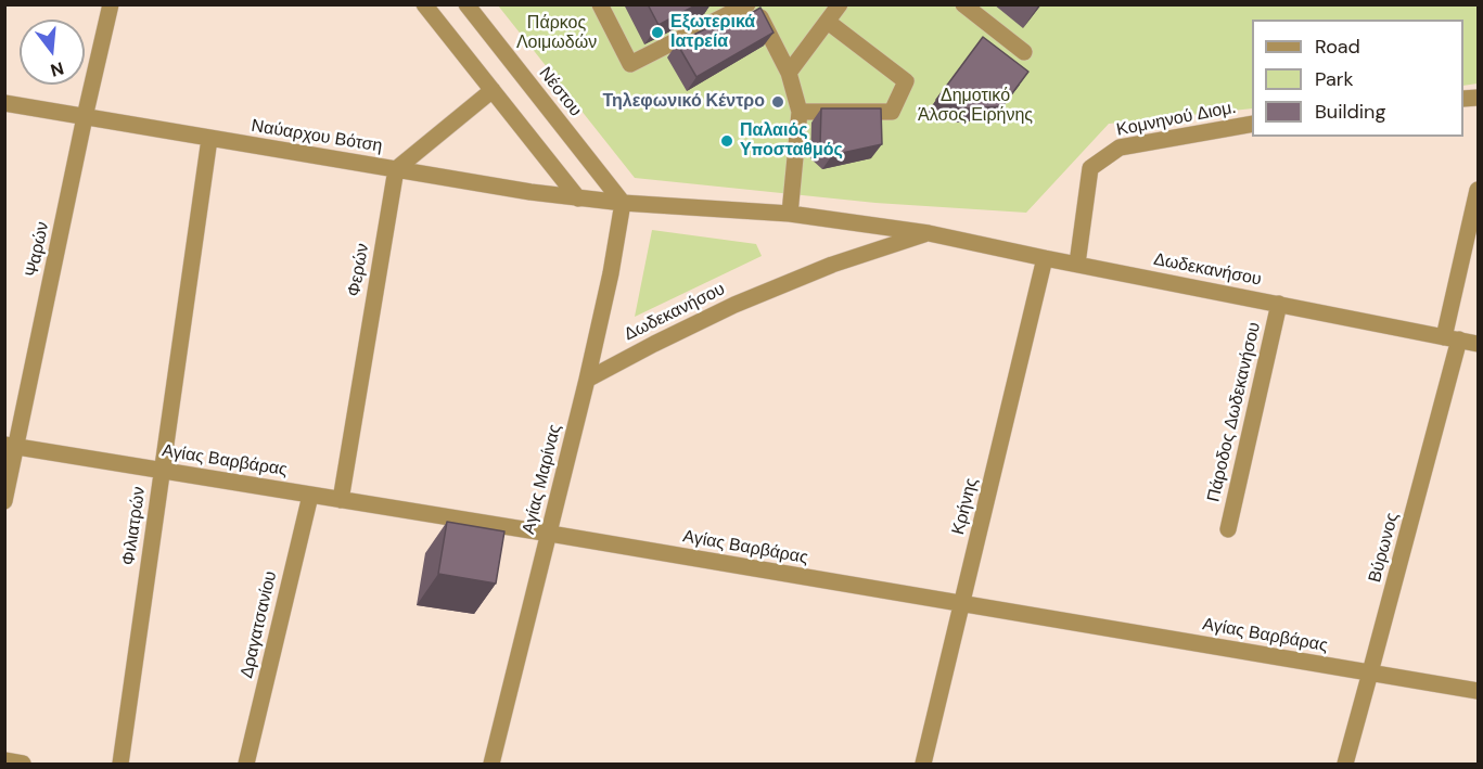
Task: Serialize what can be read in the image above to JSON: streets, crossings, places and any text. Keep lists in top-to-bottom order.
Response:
{
  "streets": {
    "street": [
      "Νέστου",
      "Κομνηνού Διομ.",
      "Ναύαρχου Βότση",
      "Ψαρών",
      "Φερών",
      "Δωδεκανήσου",
      "Πάροδος Δωδεκανήσου",
      "Αγίας Βαρβάρας",
      "Αγίας Μαρίνας",
      "Κρήνης",
      "Φιλιατρών",
      "Βύρωνος",
      "Δραγατσανίου"
    ]
  },
  "crossings": [
    ["Νέστου", "Ναύαρχου Βότση"],
    ["Νέστου", "Δωδεκανήσου"],
    ["Νέστου", "Αγίας Μαρίνας"],
    ["Κομνηνού Διομ.", "Δωδεκανήσου"],
    ["Ναύαρχου Βότση", "Ψαρών"],
    ["Ναύαρχου Βότση", "Φερών"],
    ["Ναύαρχου Βότση", "Δωδεκανήσου"],
    ["Ναύαρχου Βότση", "Αγίας Μαρίνας"],
    ["Ναύαρχου Βότση", "Φιλιατρών"],
    ["Ψαρών", "Αγίας Βαρβάρας"],
    ["Φερών", "Αγίας Βαρβάρας"],
    ["Δωδεκανήσου", "Πάροδος Δωδεκανήσου"],
    ["Δωδεκανήσου", "Αγίας Μαρίνας"],
    ["Δωδεκανήσου", "Κρήνης"],
    ["Δωδεκανήσου", "Βύρωνος"],
    ["Αγίας Βαρβάρας", "Αγίας Μαρίνας"],
    ["Αγίας Βαρβάρας", "Κρήνης"],
    ["Αγίας Βαρβάρας", "Φιλιατρών"],
    ["Αγίας Βαρβάρας", "Βύρωνος"],
    ["Αγίας Βαρβάρας", "Δραγατσανίου"]
  ],
  "parks": ["Πάρκος Λοιμωδών", "Δημοτικό Άλσος Ειρήνης"],
  "places": ["Εξωτερικά Ιατρεία", "Τηλεφωνικό Κέντρο", "Παλαιός Υποσταθμός"],
  "legend": ["Road", "Park", "Building"],
  "north": "bottom"
}
